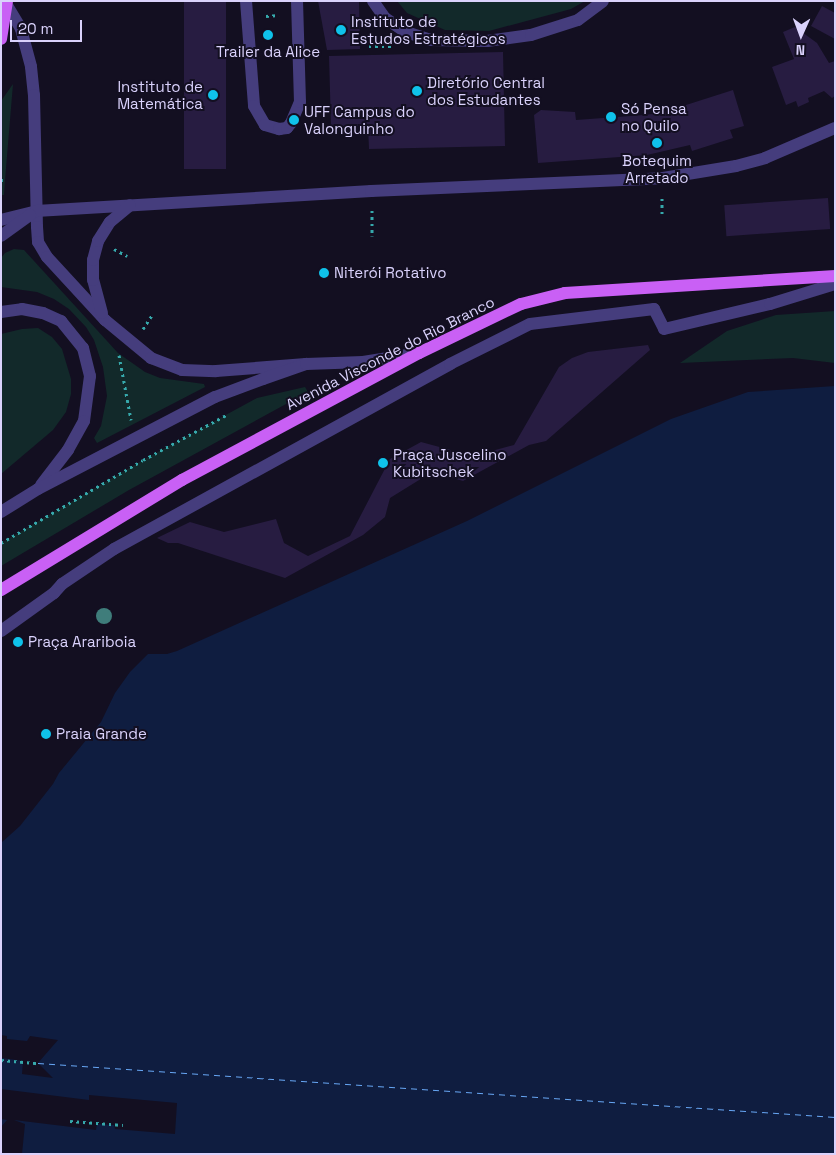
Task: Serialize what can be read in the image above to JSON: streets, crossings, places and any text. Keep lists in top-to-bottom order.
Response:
{
  "streets": {
    "main road": ["Avenida Visconde do Rio Branco"]
  },
  "places": [
    "Instituto de Estudos Estratégicos",
    "Trailer da Alice",
    "Diretório Central dos Estudantes",
    "Instituto de Matemática",
    "Só Pensa no Quilo",
    "UFF Campus do Valonguinho",
    "Botequim Arretado",
    "Niterói Rotativo",
    "Praça Juscelino Kubitschek",
    "Praça Arariboia",
    "Praia Grande"
  ],
  "scale_bar": "20 m",
  "north": "bottom"
}
